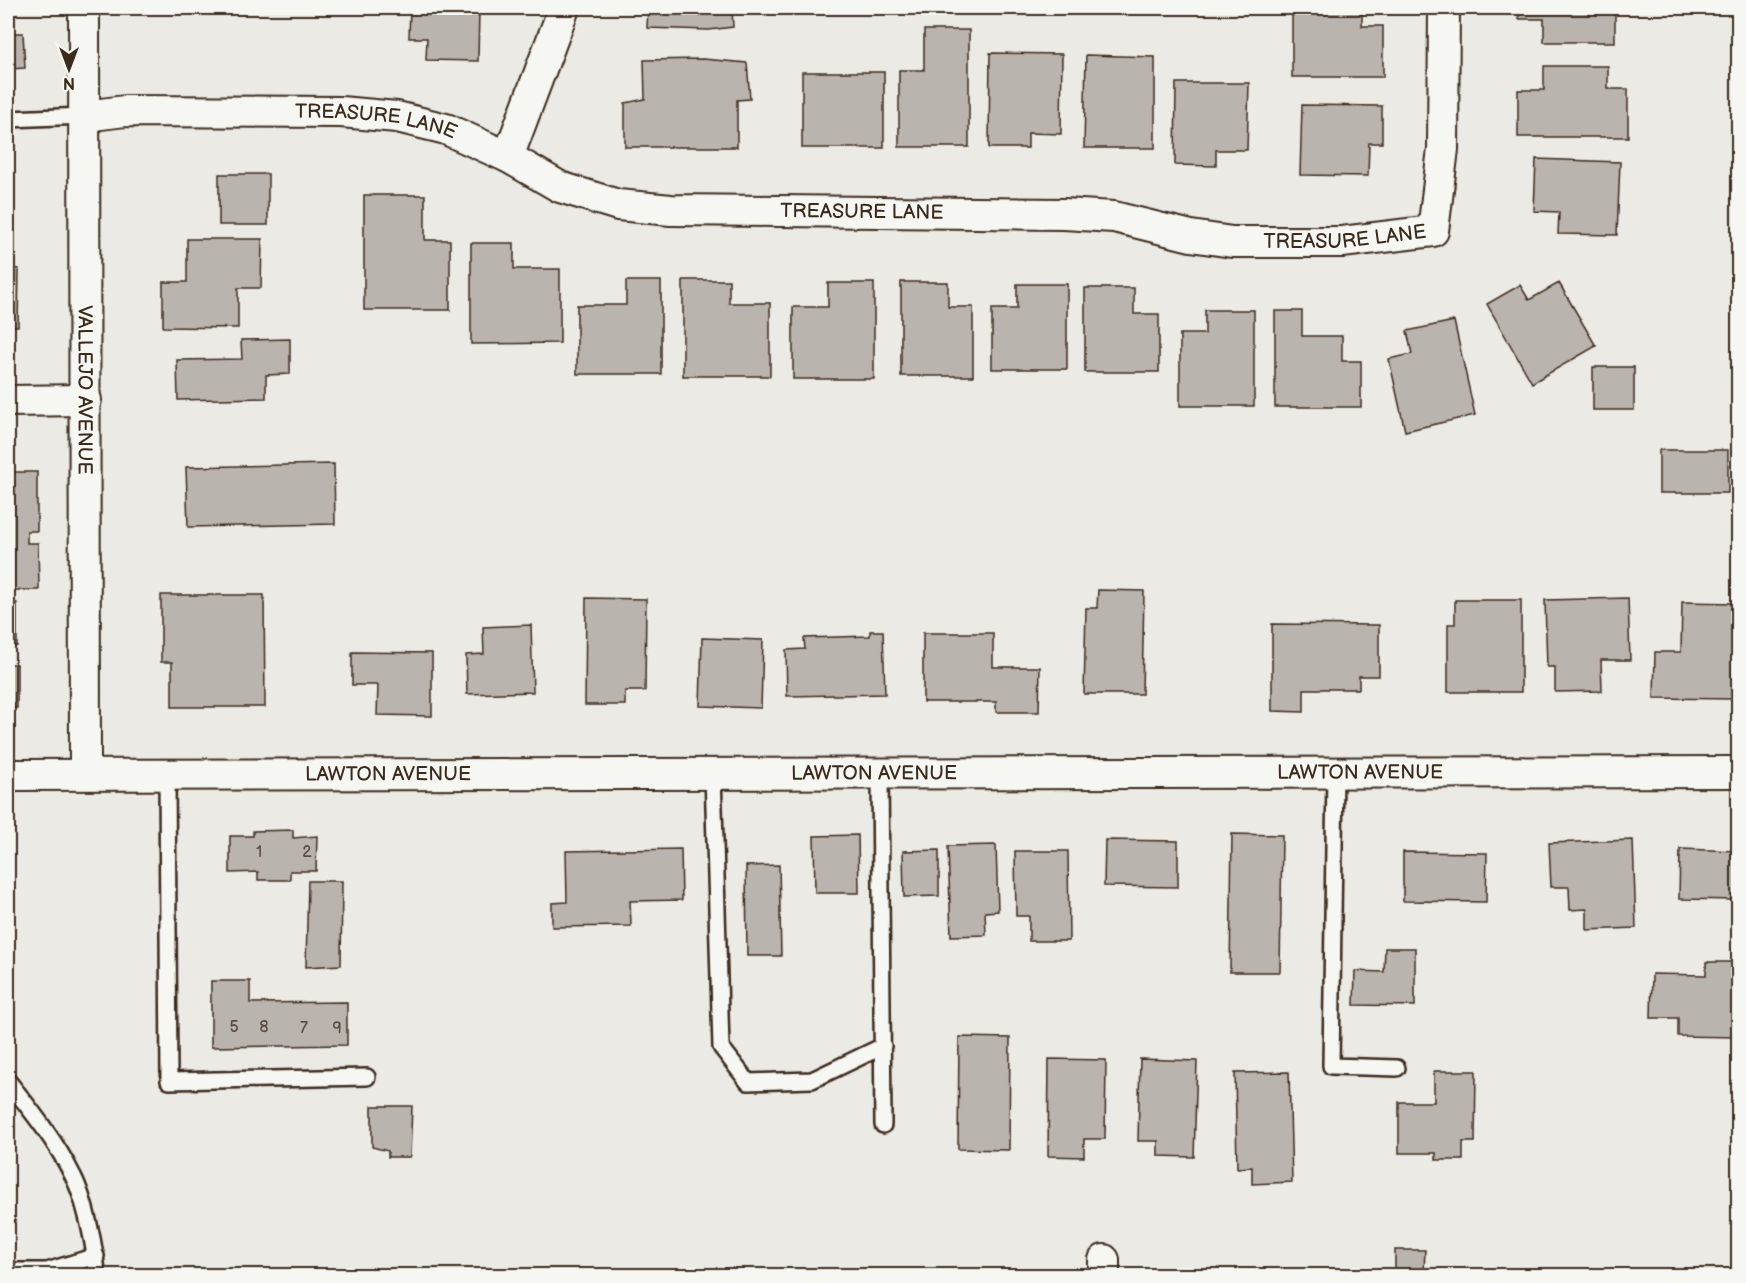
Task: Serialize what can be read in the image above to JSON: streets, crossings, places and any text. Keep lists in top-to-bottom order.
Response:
{
  "streets": {
    "street": ["TREASURE LANE", "VALLEJO AVENUE", "LAWTON AVENUE"]
  },
  "crossings": [
    ["TREASURE LANE", "VALLEJO AVENUE"],
    ["VALLEJO AVENUE", "LAWTON AVENUE"]
  ],
  "house_numbers": [
    "1",
    "2",
    "5",
    "8",
    "7",
    "9"
  ],
  "north": "bottom"
}
